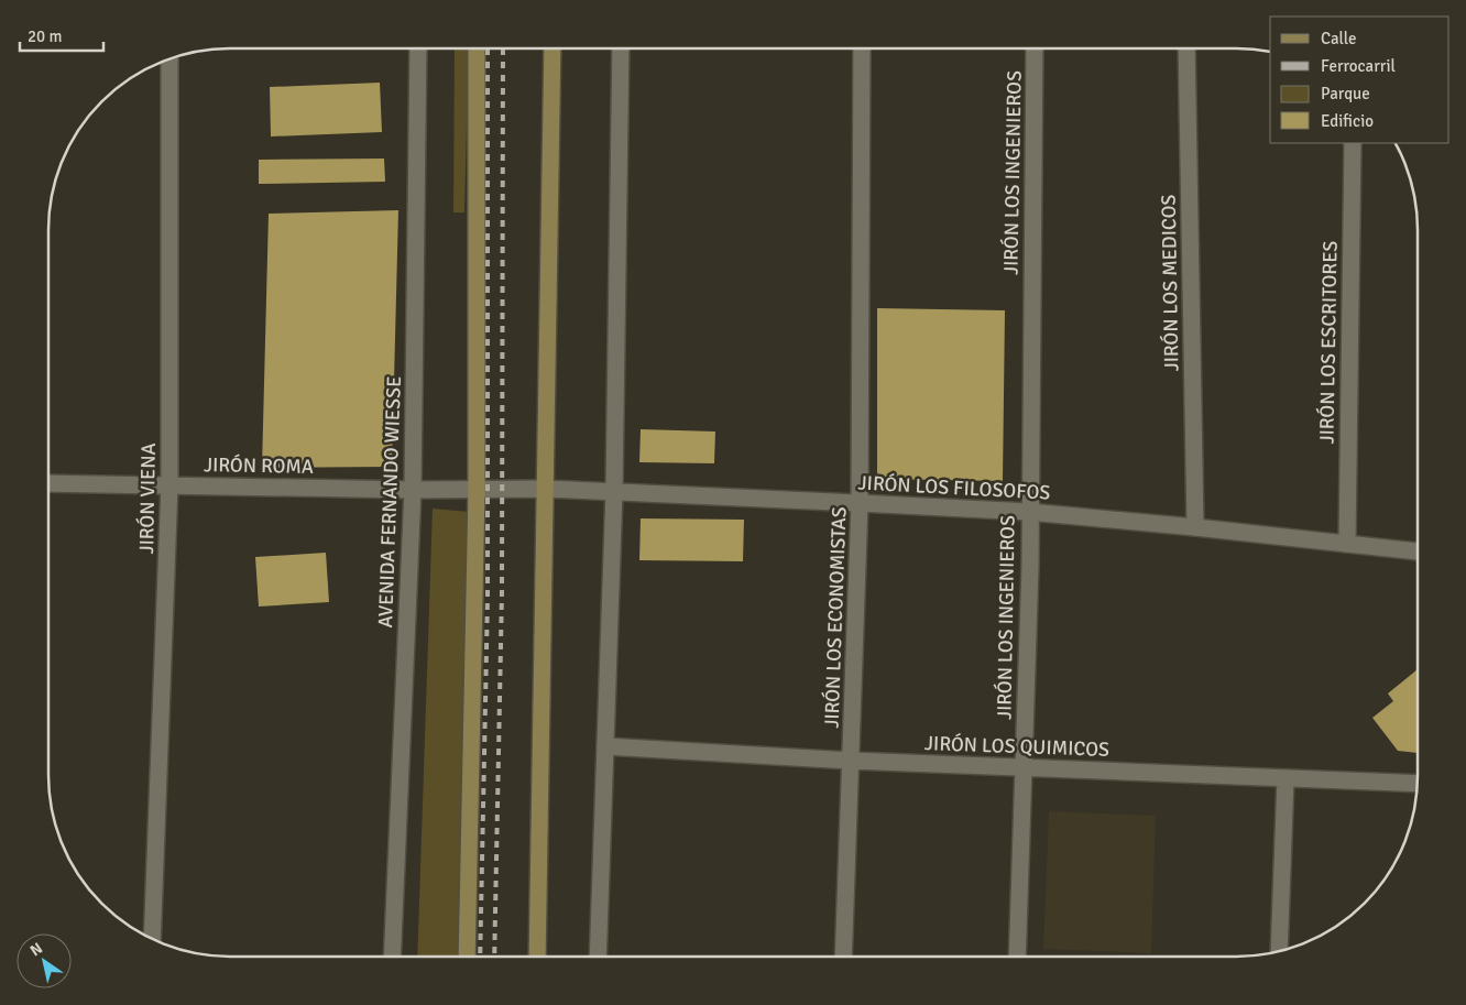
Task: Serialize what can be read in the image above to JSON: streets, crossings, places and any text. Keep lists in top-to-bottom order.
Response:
{
  "streets": {
    "street": [
      "JIRÓN LOS INGENIEROS",
      "JIRÓN LOS MEDICOS",
      "JIRÓN LOS ESCRITORES",
      "JIRÓN ROMA",
      "JIRÓN LOS FILOSOFOS",
      "JIRÓN VIENA",
      "AVENIDA FERNANDO WIESSE",
      "JIRÓN LOS ECONOMISTAS",
      "JIRÓN LOS QUIMICOS"
    ]
  },
  "crossings": [
    ["JIRÓN LOS INGENIEROS", "JIRÓN LOS FILOSOFOS"],
    ["JIRÓN LOS INGENIEROS", "JIRÓN LOS QUIMICOS"],
    ["JIRÓN LOS MEDICOS", "JIRÓN LOS FILOSOFOS"],
    ["JIRÓN LOS ESCRITORES", "JIRÓN LOS FILOSOFOS"],
    ["JIRÓN ROMA", "JIRÓN LOS FILOSOFOS"],
    ["JIRÓN ROMA", "JIRÓN VIENA"],
    ["JIRÓN ROMA", "AVENIDA FERNANDO WIESSE"],
    ["JIRÓN LOS FILOSOFOS", "JIRÓN LOS ECONOMISTAS"],
    ["JIRÓN LOS ECONOMISTAS", "JIRÓN LOS QUIMICOS"]
  ],
  "legend": [
    "Calle",
    "Ferrocarril",
    "Parque",
    "Edificio"
  ],
  "scale_bar": "20 m",
  "north": "top left"
}
